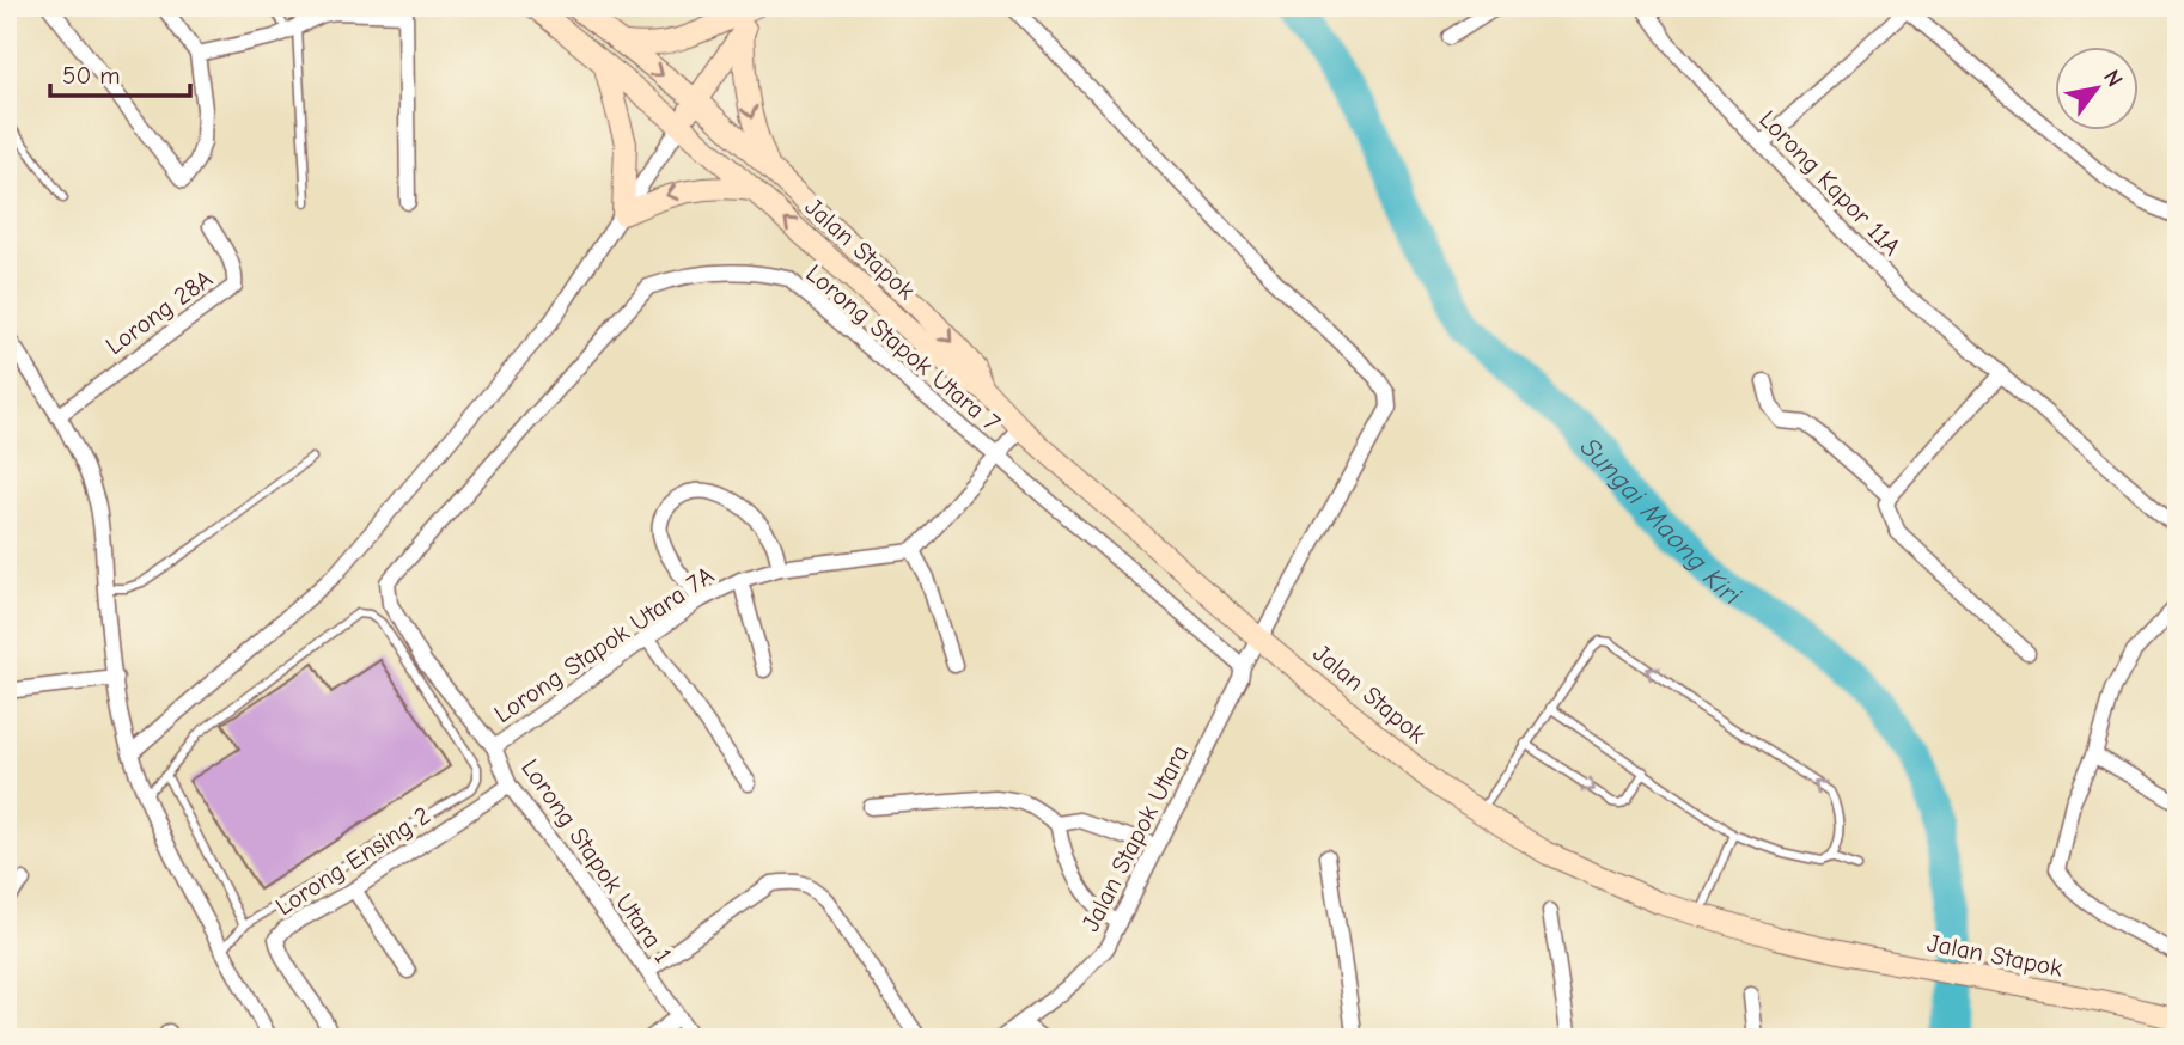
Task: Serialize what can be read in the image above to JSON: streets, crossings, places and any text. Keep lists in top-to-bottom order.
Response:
{
  "streets": {
    "main road": ["Jalan Stapok"],
    "street": [
      "Lorong Kapor 11A",
      "Lorong 28A",
      "Lorong Stapok Utara 7",
      "Lorong Stapok Utara 7A",
      "Jalan Stapok Utara",
      "Lorong Ensing 2",
      "Lorong Stapok Utara 1"
    ]
  },
  "crossings": [
    ["Jalan Stapok", "Jalan Stapok Utara"],
    ["Lorong Stapok Utara 7", "Jalan Stapok Utara"],
    ["Lorong Stapok Utara 7", "Lorong Stapok Utara 1"],
    ["Lorong Stapok Utara 7A", "Lorong Stapok Utara 1"],
    ["Lorong Ensing 2", "Lorong Stapok Utara 1"]
  ],
  "water": ["Sungai Maong Kiri"],
  "scale_bar": "50 m",
  "north": "top right"
}
